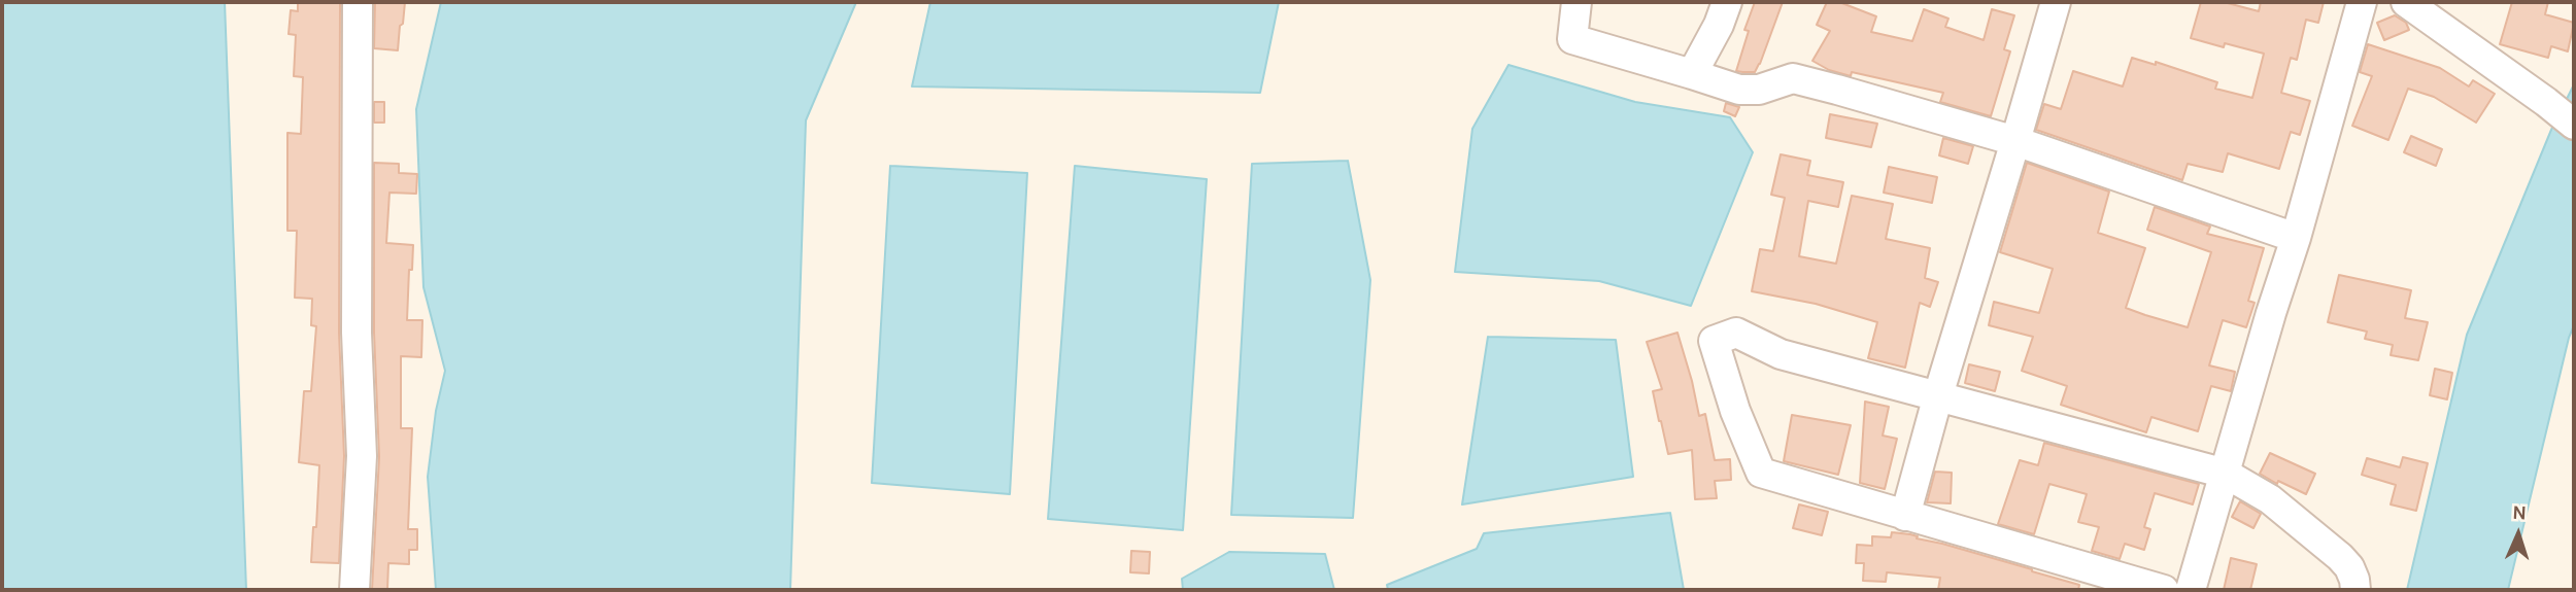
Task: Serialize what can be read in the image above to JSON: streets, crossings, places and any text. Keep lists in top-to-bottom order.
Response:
{
  "north": "top"
}
